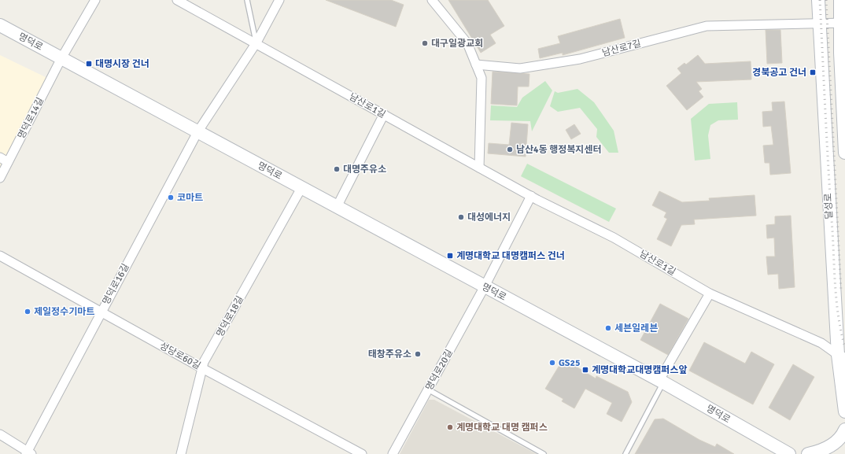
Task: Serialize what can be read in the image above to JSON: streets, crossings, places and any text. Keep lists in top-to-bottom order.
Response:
{
  "streets": {
    "main road": ["명덕로", "달성로"],
    "street": [
      "남산로7길",
      "남산로1길",
      "명덕로14길",
      "명덕로16길",
      "명덕로18길",
      "성당로60길",
      "명덕로20길"
    ]
  },
  "crossings": [
    ["명덕로", "명덕로14길"],
    ["명덕로", "명덕로16길"],
    ["명덕로", "명덕로18길"],
    ["명덕로", "명덕로20길"],
    ["남산로7길", "달성로"],
    ["남산로1길", "달성로"],
    ["남산로1길", "명덕로20길"],
    ["명덕로16길", "성당로60길"],
    ["명덕로18길", "성당로60길"]
  ],
  "places": {
    "other": [
      "대구일광교회",
      "남산4동 행정복지센터",
      "대명주유소",
      "코마트",
      "대성에너지",
      "제일정수기마트",
      "세븐일레븐",
      "태창주유소",
      "GS25",
      "계명대학교 대명 캠퍼스"
    ],
    "transit": [
      "대명시장 건너",
      "경북공고 건너",
      "계명대학교 대명캠퍼스 건너",
      "계명대학교대명캠퍼스앞"
    ]
  }
}
